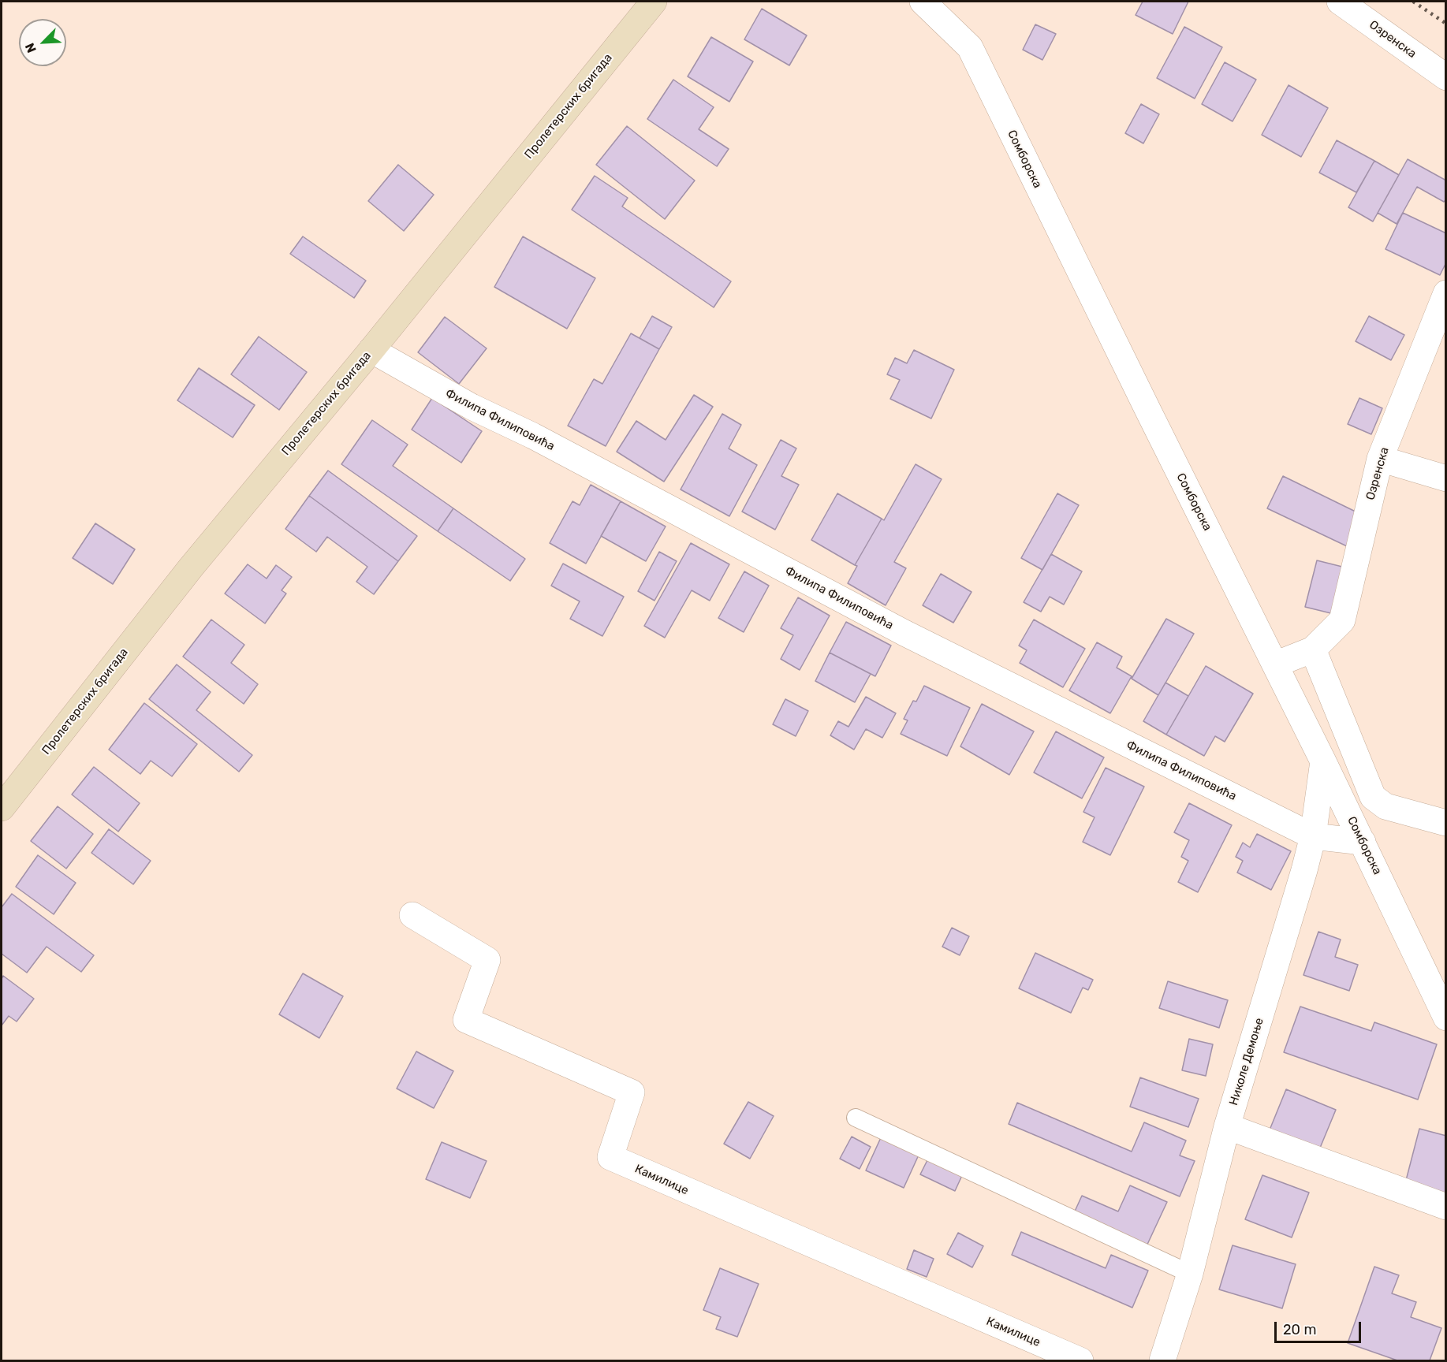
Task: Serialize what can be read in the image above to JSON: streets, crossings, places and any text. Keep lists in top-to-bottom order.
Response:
{
  "streets": {
    "street": [
      "Озренска",
      "Пролетерских бригада",
      "Сомборска",
      "Филипа Филиповића",
      "Николе Демоње",
      "Камилице"
    ]
  },
  "crossings": [
    ["Озренска", "Сомборска"],
    ["Пролетерских бригада", "Филипа Филиповића"],
    ["Сомборска", "Николе Демоње"],
    ["Филипа Филиповића", "Николе Демоње"]
  ],
  "scale_bar": "20 m",
  "north": "bottom left"
}
